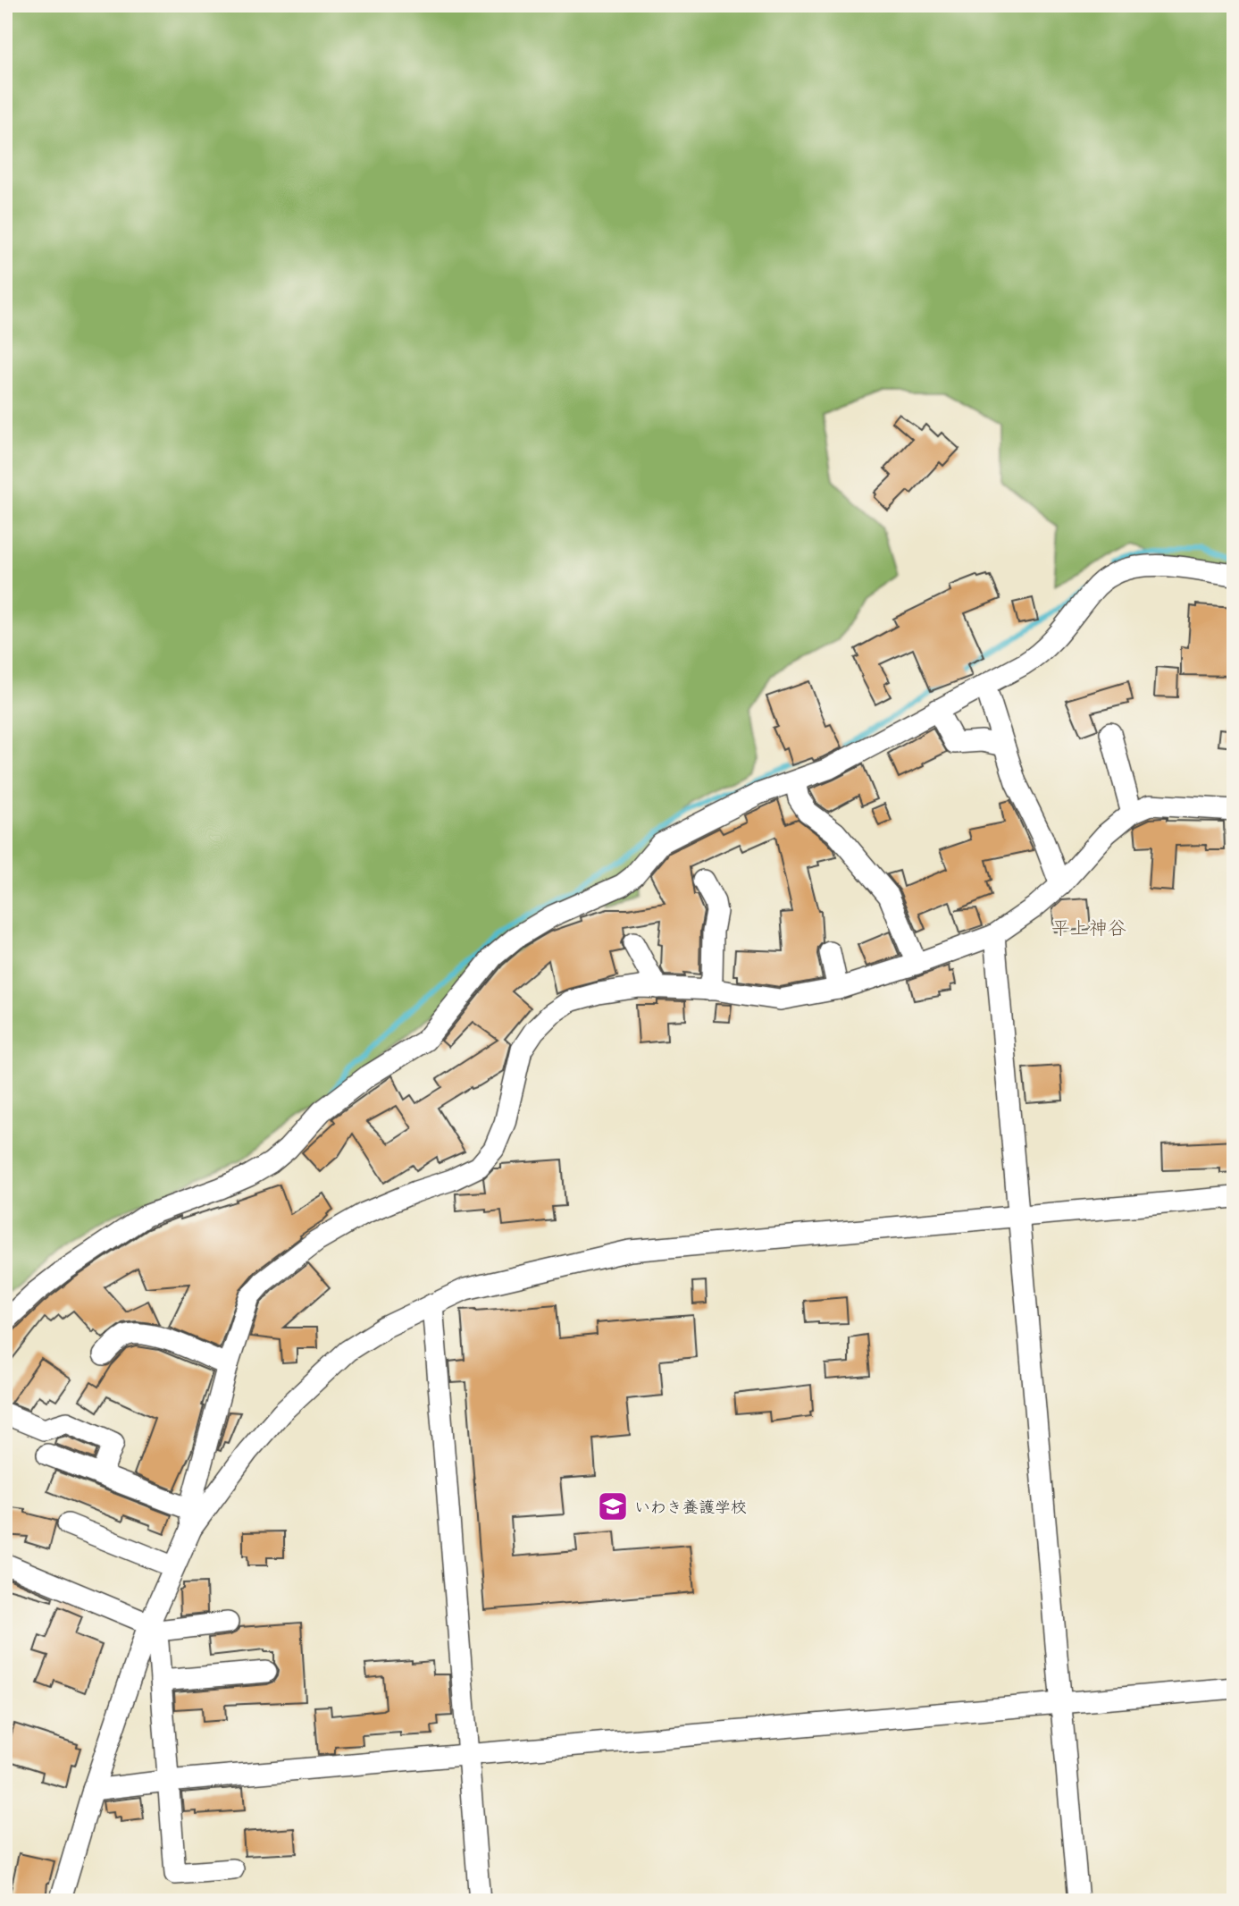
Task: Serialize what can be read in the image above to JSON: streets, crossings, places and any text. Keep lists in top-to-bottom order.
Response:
{
  "districts": ["平上神谷"],
  "places": {
    "school or university": ["いわき養護学校"]
  }
}
